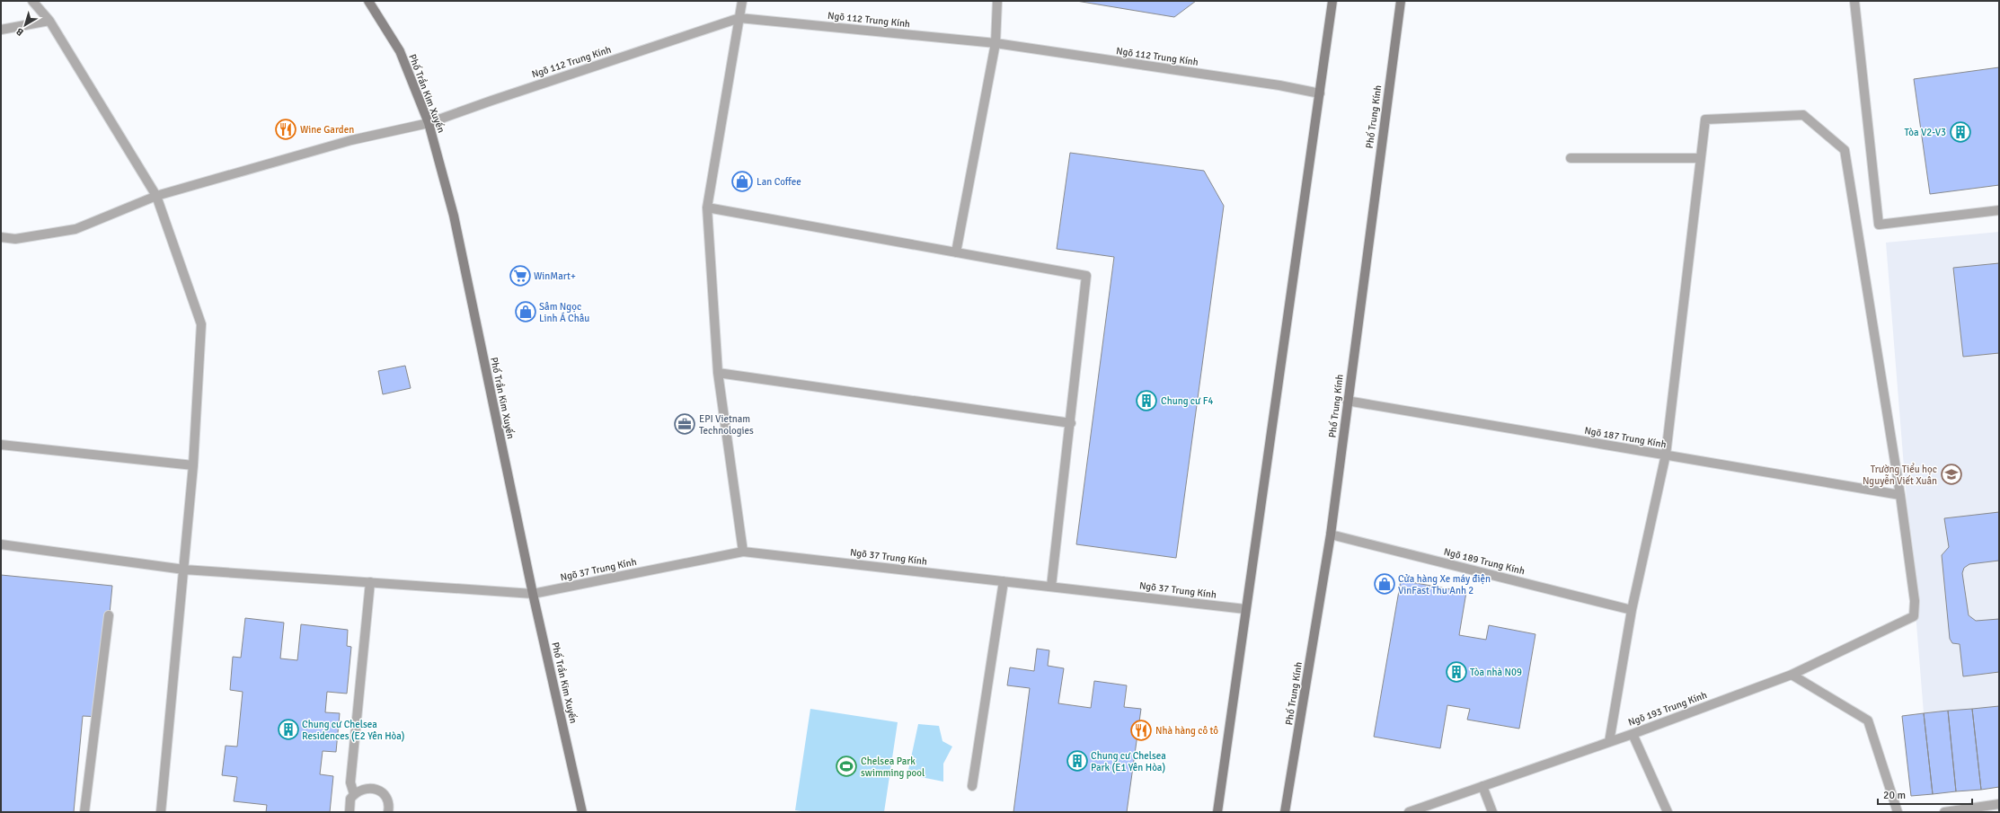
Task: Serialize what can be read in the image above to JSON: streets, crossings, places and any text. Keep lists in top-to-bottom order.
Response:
{
  "streets": {
    "main road": ["Phố Trần Kim Xuyến", "Phố Trung Kính"],
    "street": [
      "Ngõ 112 Trung Kính",
      "Ngõ 187 Trung Kính",
      "Ngõ 37 Trung Kính",
      "Ngõ 189 Trung Kính",
      "Ngõ 193 Trung Kính"
    ]
  },
  "crossings": [
    ["Ngõ 112 Trung Kính", "Phố Trần Kim Xuyến"],
    ["Phố Trần Kim Xuyến", "Ngõ 37 Trung Kính"],
    ["Phố Trung Kính", "Ngõ 187 Trung Kính"],
    ["Phố Trung Kính", "Ngõ 189 Trung Kính"],
    ["Ngõ 187 Trung Kính", "Ngõ 193 Trung Kính"]
  ],
  "places": {
    "restaurant": ["Wine Garden", "Nhà hàng cô tô"],
    "building": [
      "Tòa V2-V3",
      "Chung cư F4",
      "Tòa nhà N09",
      "Chung cư Chelsea Residences (E2 Yên Hòa)",
      "Chung cư Chelsea Park (E1 Yên Hòa)"
    ],
    "shop": ["Lan Coffee", "Sâm Ngọc Linh Á Châu", "Cửa hàng Xe máy điện VinFast Thu Anh 2"],
    "supermarket": ["WinMart+"],
    "office": ["EPI Vietnam Technologies"],
    "school or university": ["Trường Tiểu học Nguyễn Viết Xuân"],
    "sports": ["Chelsea Park swimming pool"]
  },
  "scale_bar": "20 m",
  "north": "bottom left"
}
